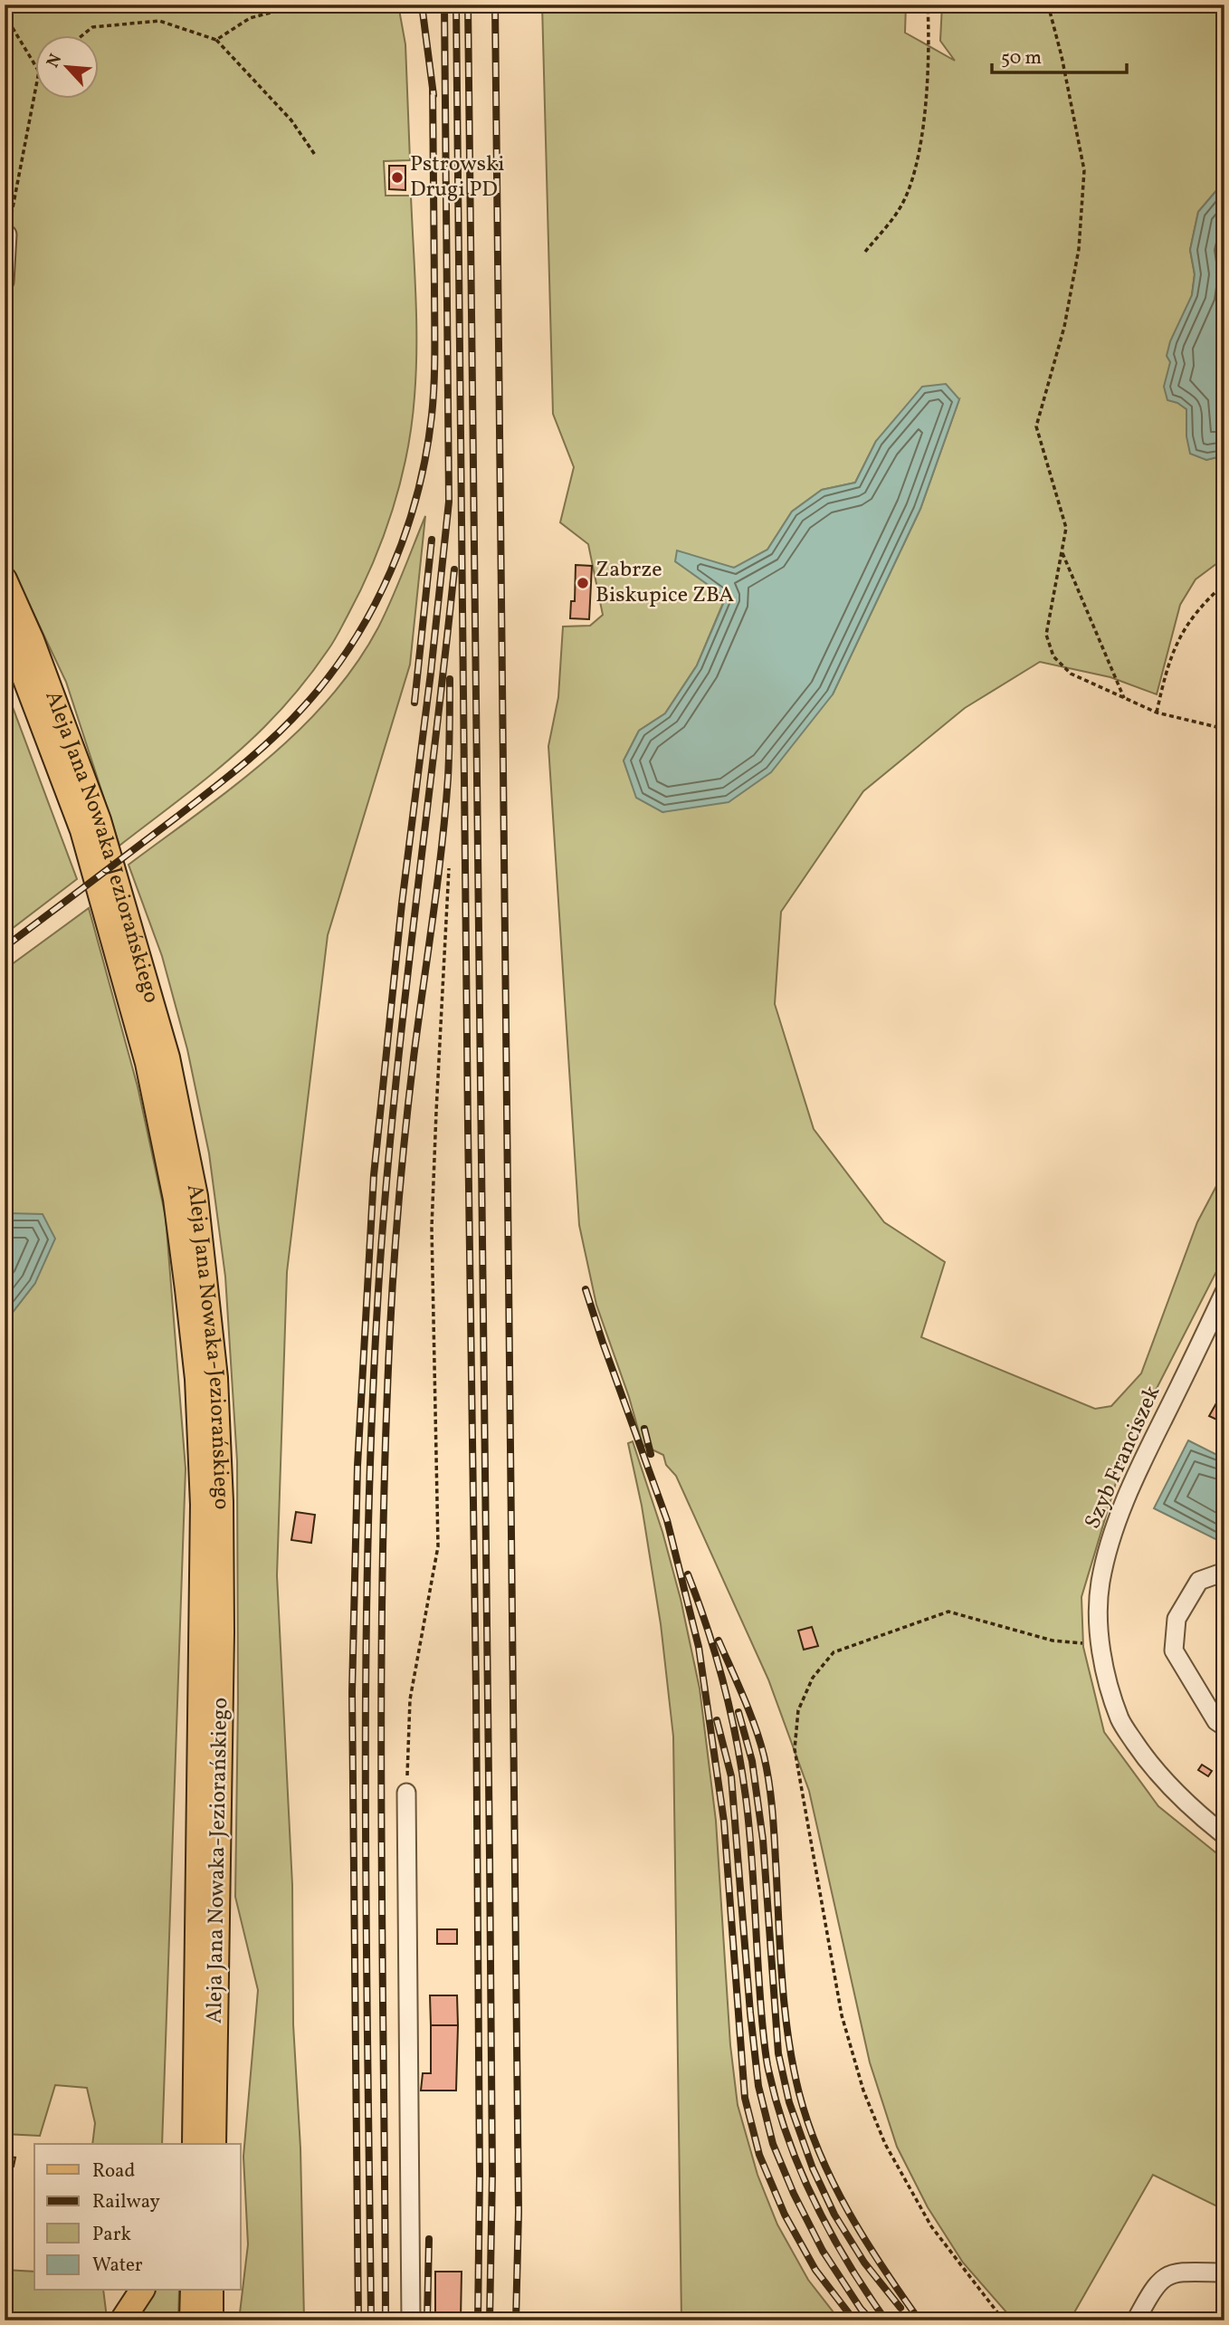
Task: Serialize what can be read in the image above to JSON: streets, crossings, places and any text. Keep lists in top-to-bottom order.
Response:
{
  "streets": {
    "main road": ["Aleja Jana Nowaka-Jeziorańskiego"],
    "street": ["Szyb Franciszek"]
  },
  "places": ["Pstrowski Drugi PD", "Zabrze Biskupice ZBA"],
  "legend": [
    "Road",
    "Railway",
    "Park",
    "Water"
  ],
  "scale_bar": "50 m",
  "north": "top left"
}
